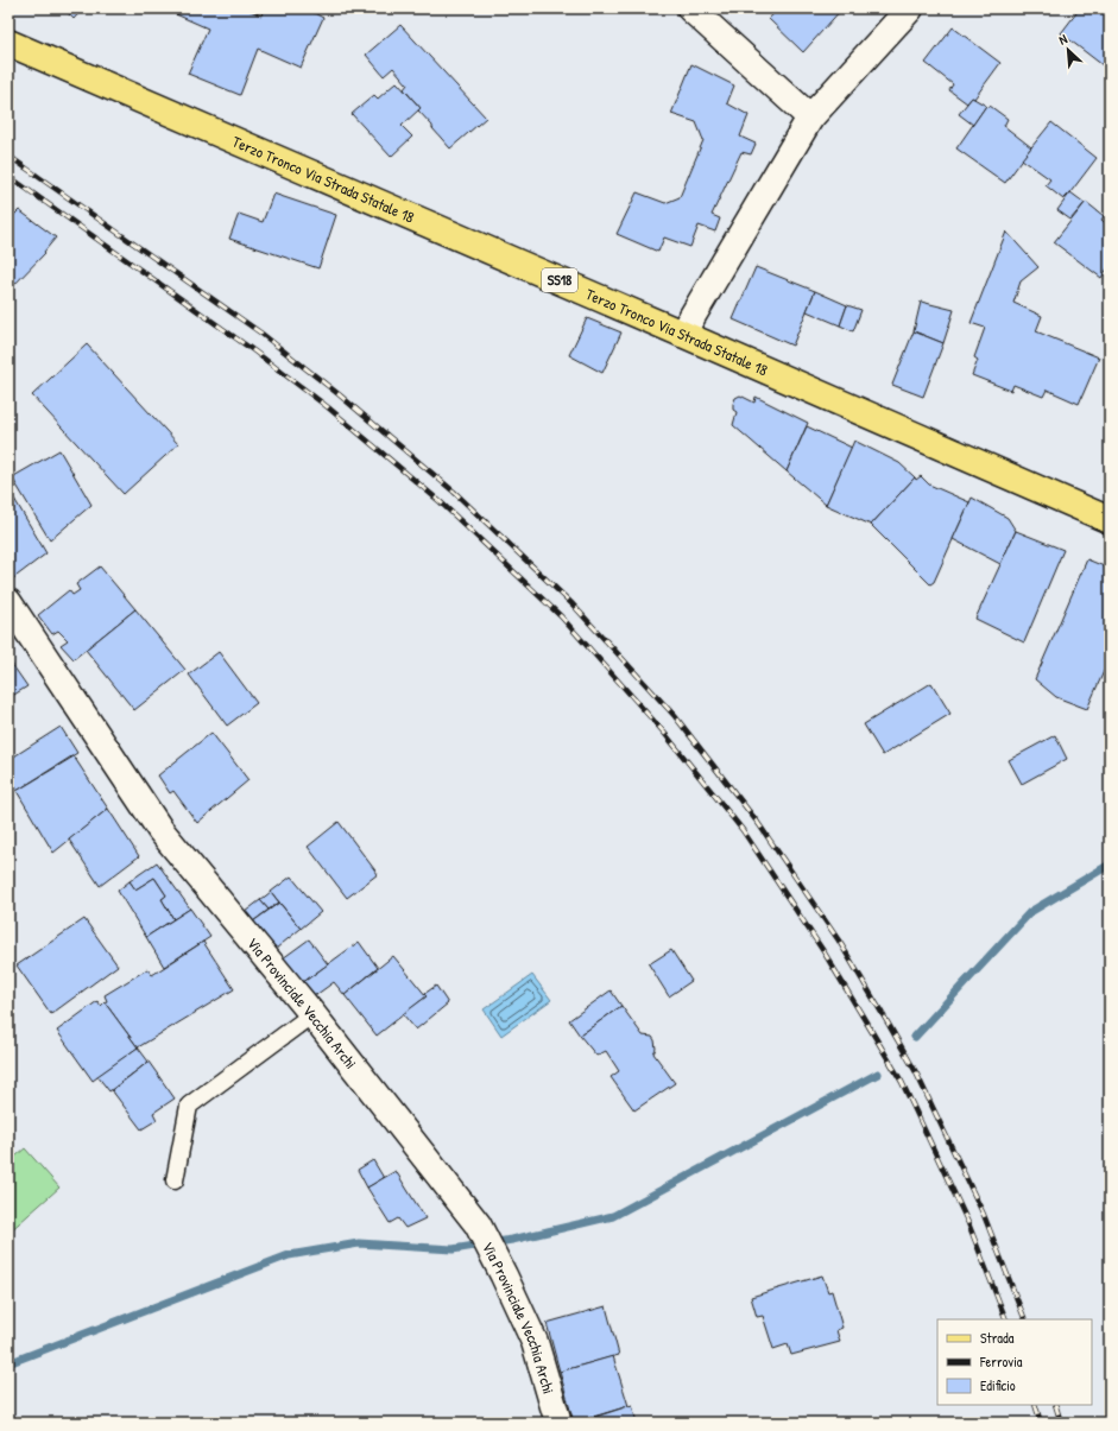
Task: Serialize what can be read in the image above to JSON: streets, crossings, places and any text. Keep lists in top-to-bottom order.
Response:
{
  "streets": {
    "main road": ["Terzo Tronco Via Strada Statale 18", "SS18"],
    "street": ["Via Provinciale Vecchia Archi"]
  },
  "legend": ["Strada", "Ferrovia", "Edificio"],
  "north": "top left"
}
